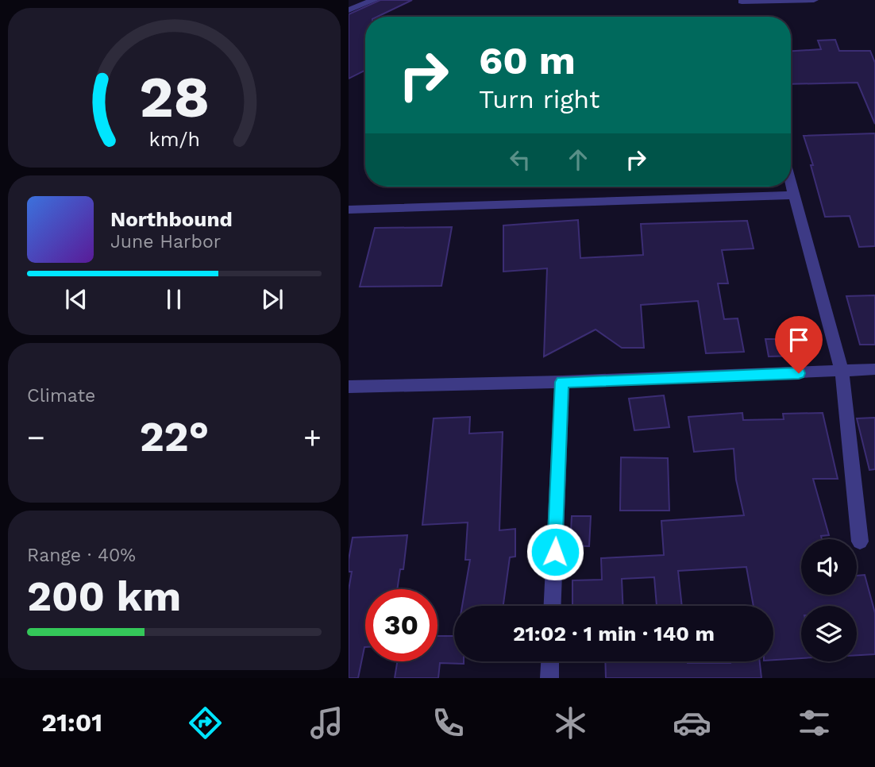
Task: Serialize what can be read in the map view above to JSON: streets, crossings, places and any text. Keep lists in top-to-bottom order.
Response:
{
  "page": {
    "turn": ["60 m", "Turn right"],
    "song": ["Northbound", "June Harbor"],
    "tile": [
      "Climate",
      ["Range · 40%", "200 km"]
    ],
    "heat": ["−", "22°", "+"],
    "limit": "30",
    "trip": "21:02 · 1 min · 140 m",
    "tabs": "21:01",
    "gauge": ["28", "km/h"]
  }
}
